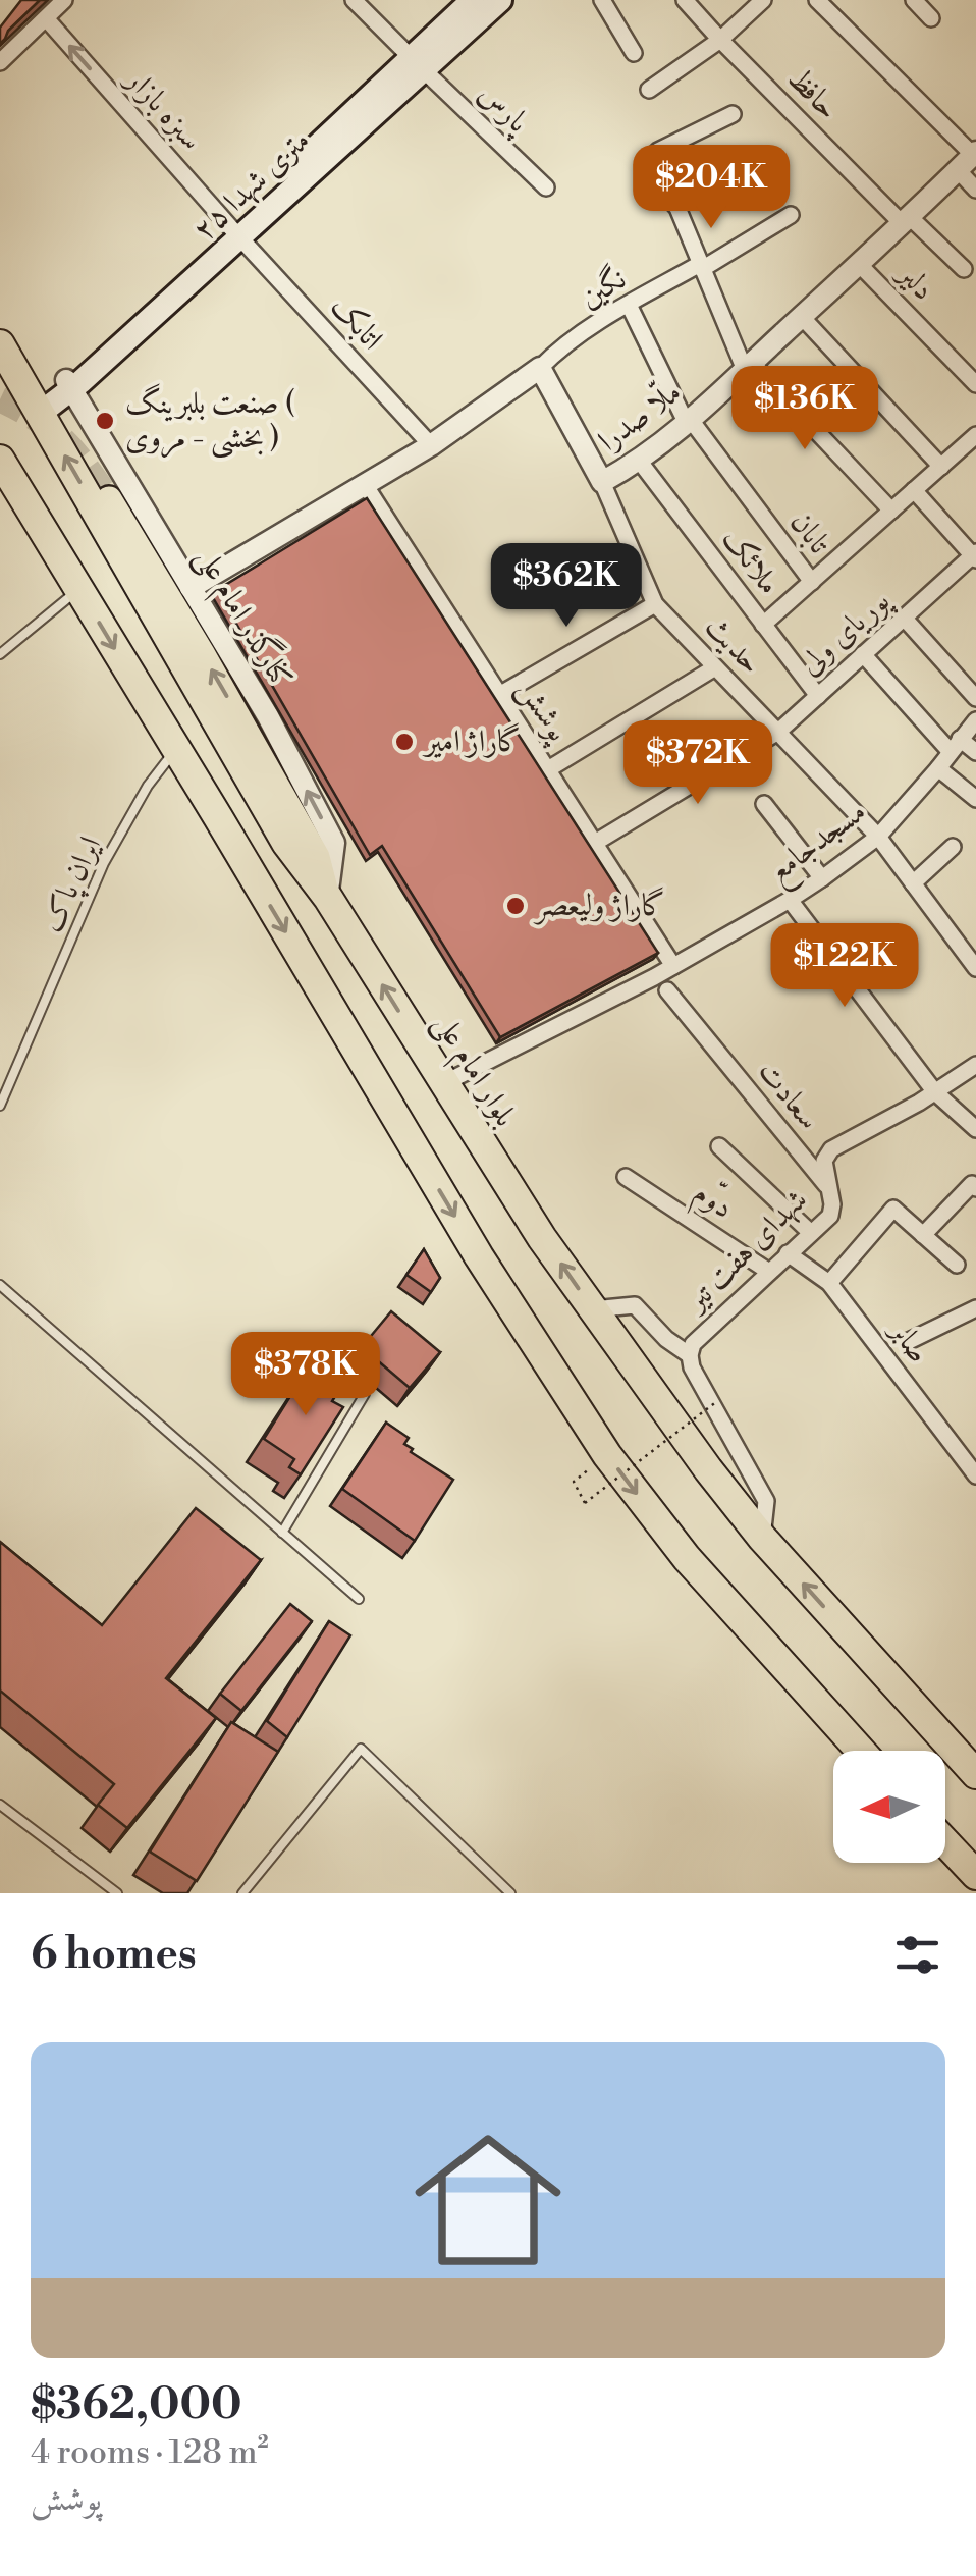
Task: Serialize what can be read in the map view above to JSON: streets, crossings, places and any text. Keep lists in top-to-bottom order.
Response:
{
  "streets": {
    "highway": ["بلوار امام علی"],
    "main road": ["۲۵ متری شهدا"],
    "street": [
      "حافظ",
      "پارس",
      "سبزه بازار",
      "دلیر",
      "نگین",
      "اتابک",
      "ملّا صدرا",
      "تابان",
      "ملائک",
      "کنارگذر امام علی",
      "پوریای ولی",
      "حدیث",
      "پوشش",
      "مسجدجامع",
      "سعادت",
      "دوّم",
      "شهدای هفت تیر",
      "صابر"
    ],
    "lane": ["ایران پاک"]
  },
  "crossings": [
    ["حافظ", "ملّا صدرا"],
    ["پارس", "۲۵ متری شهدا"],
    ["سبزه بازار", "۲۵ متری شهدا"],
    ["سبزه بازار", "اتابک"],
    ["۲۵ متری شهدا", "اتابک"],
    ["۲۵ متری شهدا", "کنارگذر امام علی"],
    ["۲۵ متری شهدا", "بلوار امام علی"],
    ["دلیر", "ملّا صدرا"],
    ["نگین", "ملّا صدرا"],
    ["نگین", "تابان"],
    ["ملّا صدرا", "تابان"],
    ["ملّا صدرا", "ملائک"],
    ["ملّا صدرا", "حدیث"],
    ["ملائک", "پوریای ولی"],
    ["کنارگذر امام علی", "بلوار امام علی"],
    ["پوریای ولی", "حدیث"],
    ["پوریای ولی", "پوشش"],
    ["حدیث", "مسجدجامع"],
    ["پوشش", "مسجدجامع"],
    ["مسجدجامع", "بلوار امام علی"],
    ["بلوار امام علی", "شهدای هفت تیر"],
    ["سعادت", "شهدای هفت تیر"],
    ["دوّم", "شهدای هفت تیر"],
    ["شهدای هفت تیر", "صابر"]
  ],
  "one_way": ["سبزه بازار", "کنارگذر امام علی"],
  "places": ["صنعت بلبرینگ ( بخشی - مروی )", "گاراژ امیر", "گاراژ ولیعصر"],
  "north": "left",
  "page": {
    "price": [
      "$204K",
      "$136K",
      "$362K",
      "$372K",
      "$122K",
      "$378K"
    ],
    "heading": "6 homes",
    "list": [
      {
        "name": "$362,000",
        "note": "4 rooms · 128 m² · پوشش"
      }
    ]
  }
}
